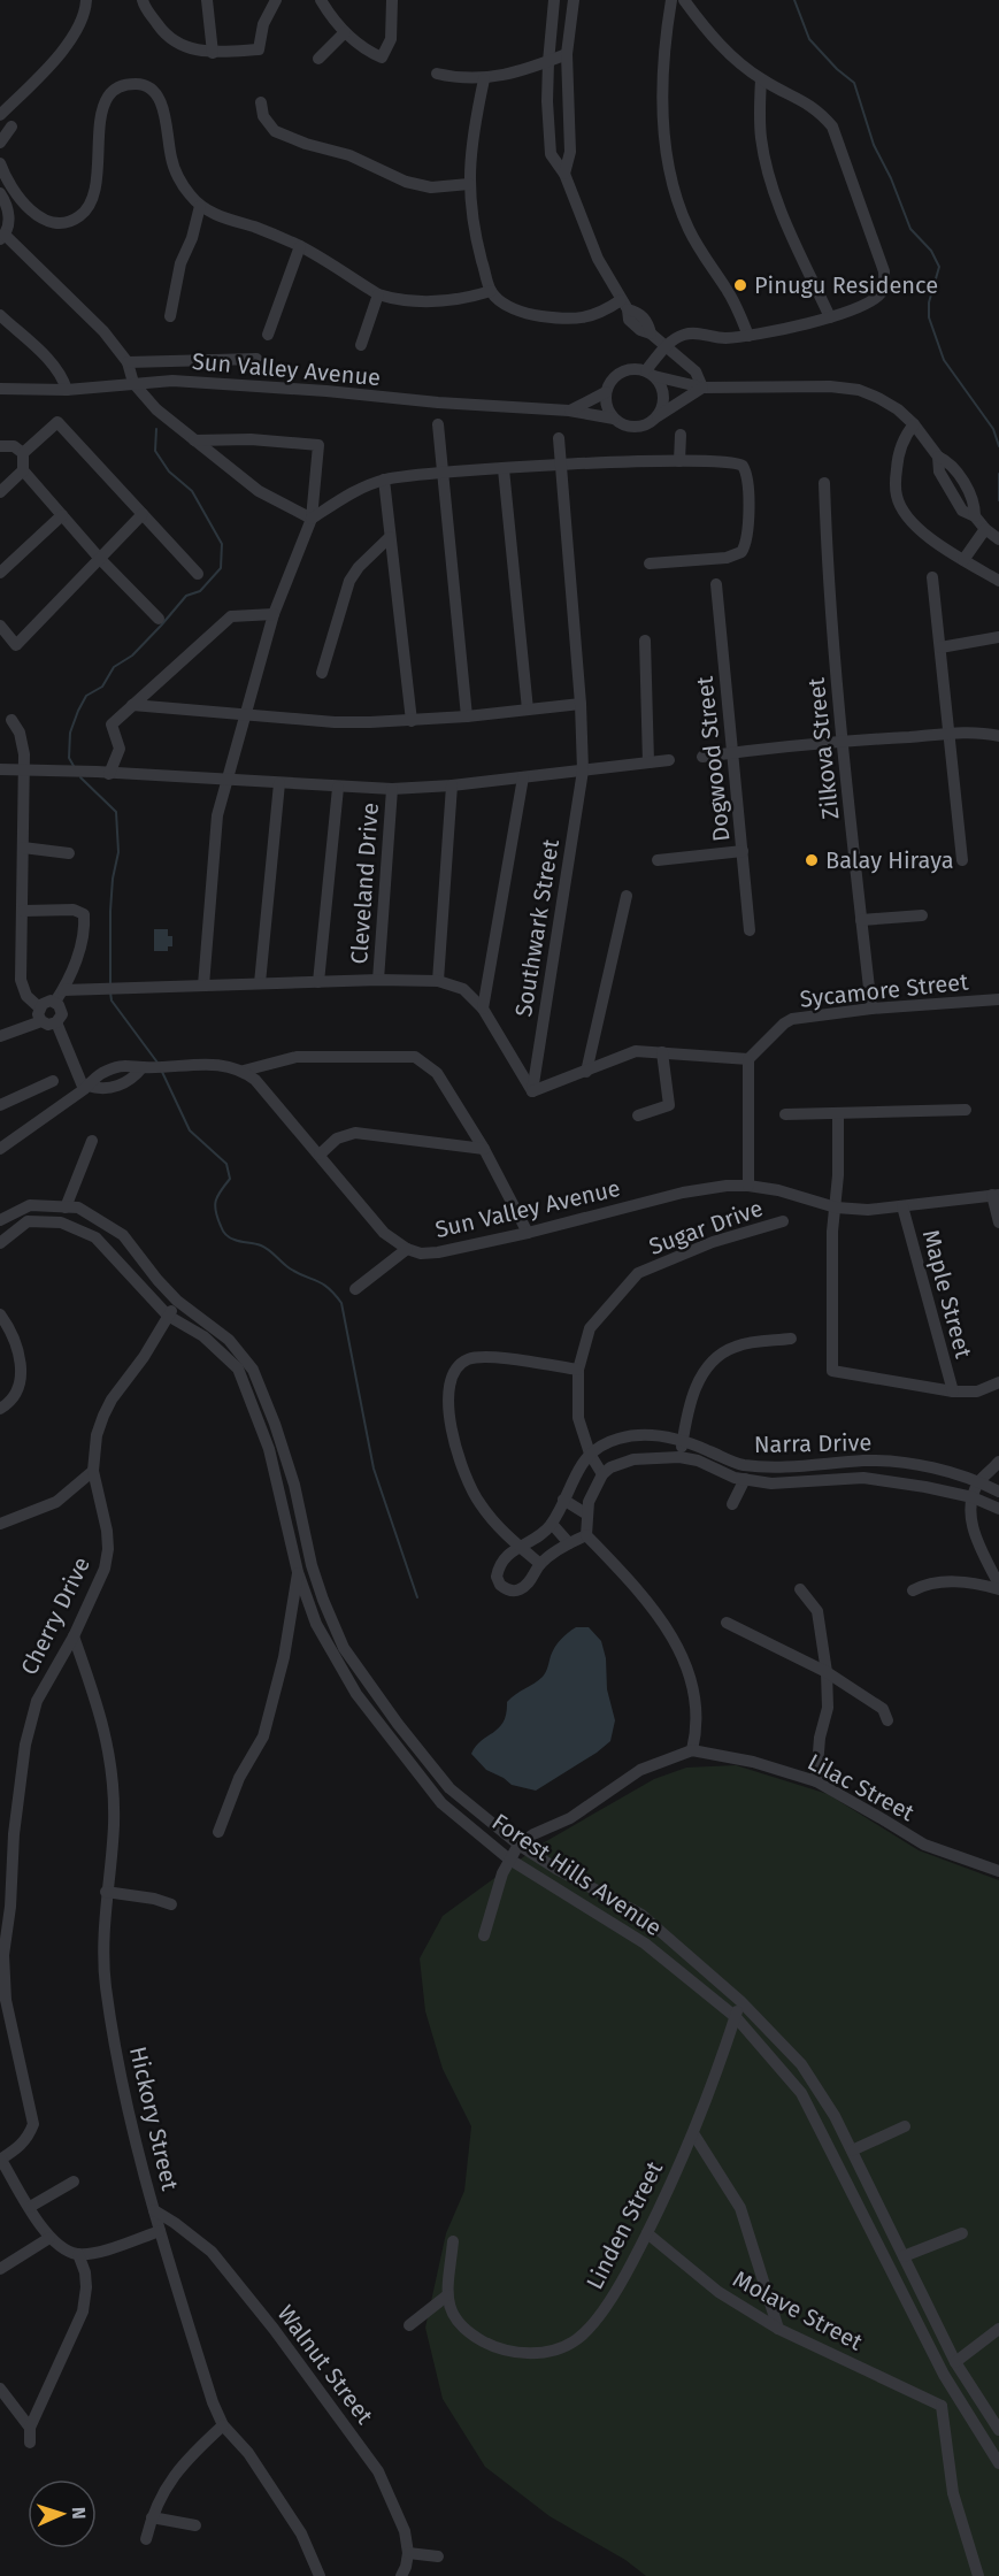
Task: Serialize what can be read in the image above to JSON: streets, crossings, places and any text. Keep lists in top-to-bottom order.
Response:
{
  "streets": {
    "street": [
      "Sun Valley Avenue",
      "Zilkova Street",
      "Dogwood Street",
      "Cleveland Drive",
      "Southwark Street",
      "Sycamore Street",
      "Sugar Drive",
      "Maple Street",
      "Narra Drive",
      "Cherry Drive",
      "Lilac Street",
      "Forest Hills Avenue",
      "Hickory Street",
      "Linden Street",
      "Molave Street",
      "Walnut Street"
    ]
  },
  "crossings": [
    ["Sun Valley Avenue", "Maple Street"],
    ["Zilkova Street", "Sycamore Street"],
    ["Sugar Drive", "Narra Drive"],
    ["Cherry Drive", "Forest Hills Avenue"],
    ["Cherry Drive", "Hickory Street"],
    ["Forest Hills Avenue", "Linden Street"],
    ["Hickory Street", "Walnut Street"],
    ["Linden Street", "Molave Street"]
  ],
  "places": ["Pinugu Residence", "Balay Hiraya"],
  "north": "right"
}
